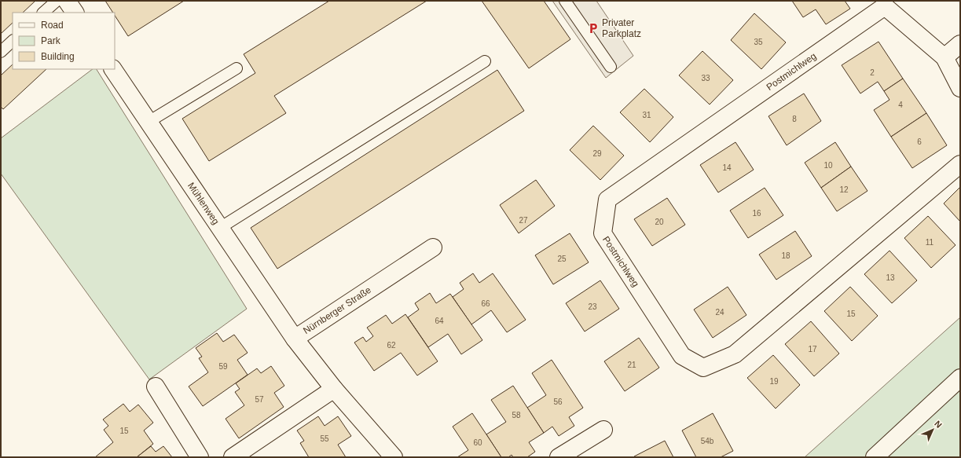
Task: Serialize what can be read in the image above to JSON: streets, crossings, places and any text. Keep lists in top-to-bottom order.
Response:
{
  "streets": {
    "street": ["Postmichlweg", "Mühlenweg", "Nürnberger Straße"]
  },
  "crossings": [
    ["Mühlenweg", "Nürnberger Straße"]
  ],
  "places": {
    "parking": ["Privater Parkplatz"]
  },
  "house_numbers": [
    "35",
    "2",
    "33",
    "4",
    "31",
    "8",
    "6",
    "29",
    "10",
    "14",
    "12",
    "16",
    "27",
    "20",
    "11",
    "18",
    "25",
    "13",
    "66",
    "23",
    "24",
    "15",
    "64",
    "62",
    "17",
    "21",
    "59",
    "19",
    "57",
    "56",
    "58",
    "15",
    "55",
    "54b",
    "60"
  ],
  "legend": ["Road", "Park", "Building"],
  "north": "top right"
}
